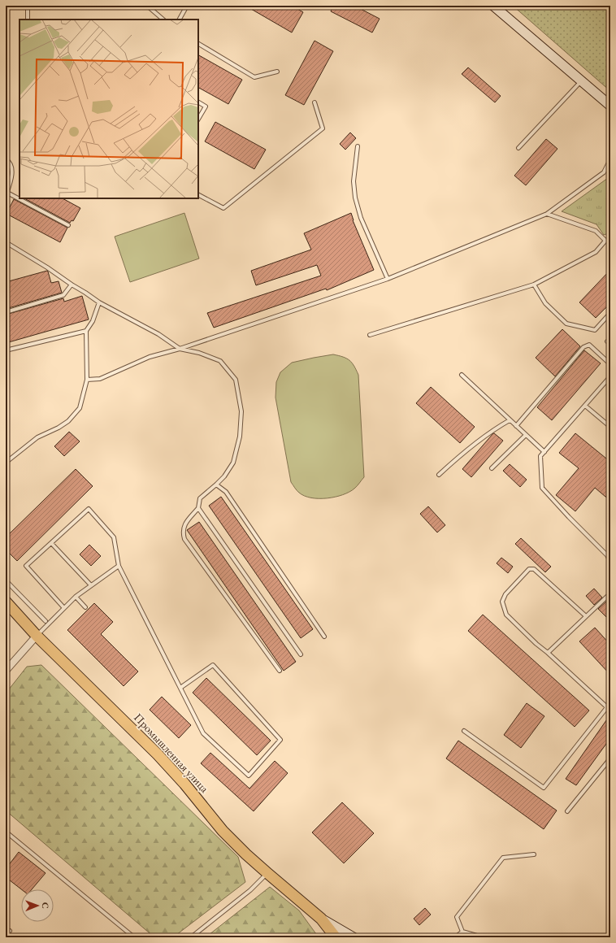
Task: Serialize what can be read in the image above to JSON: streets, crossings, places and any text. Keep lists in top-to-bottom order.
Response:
{
  "streets": {
    "main road": ["Промышленная улица"]
  },
  "north": "right"
}
